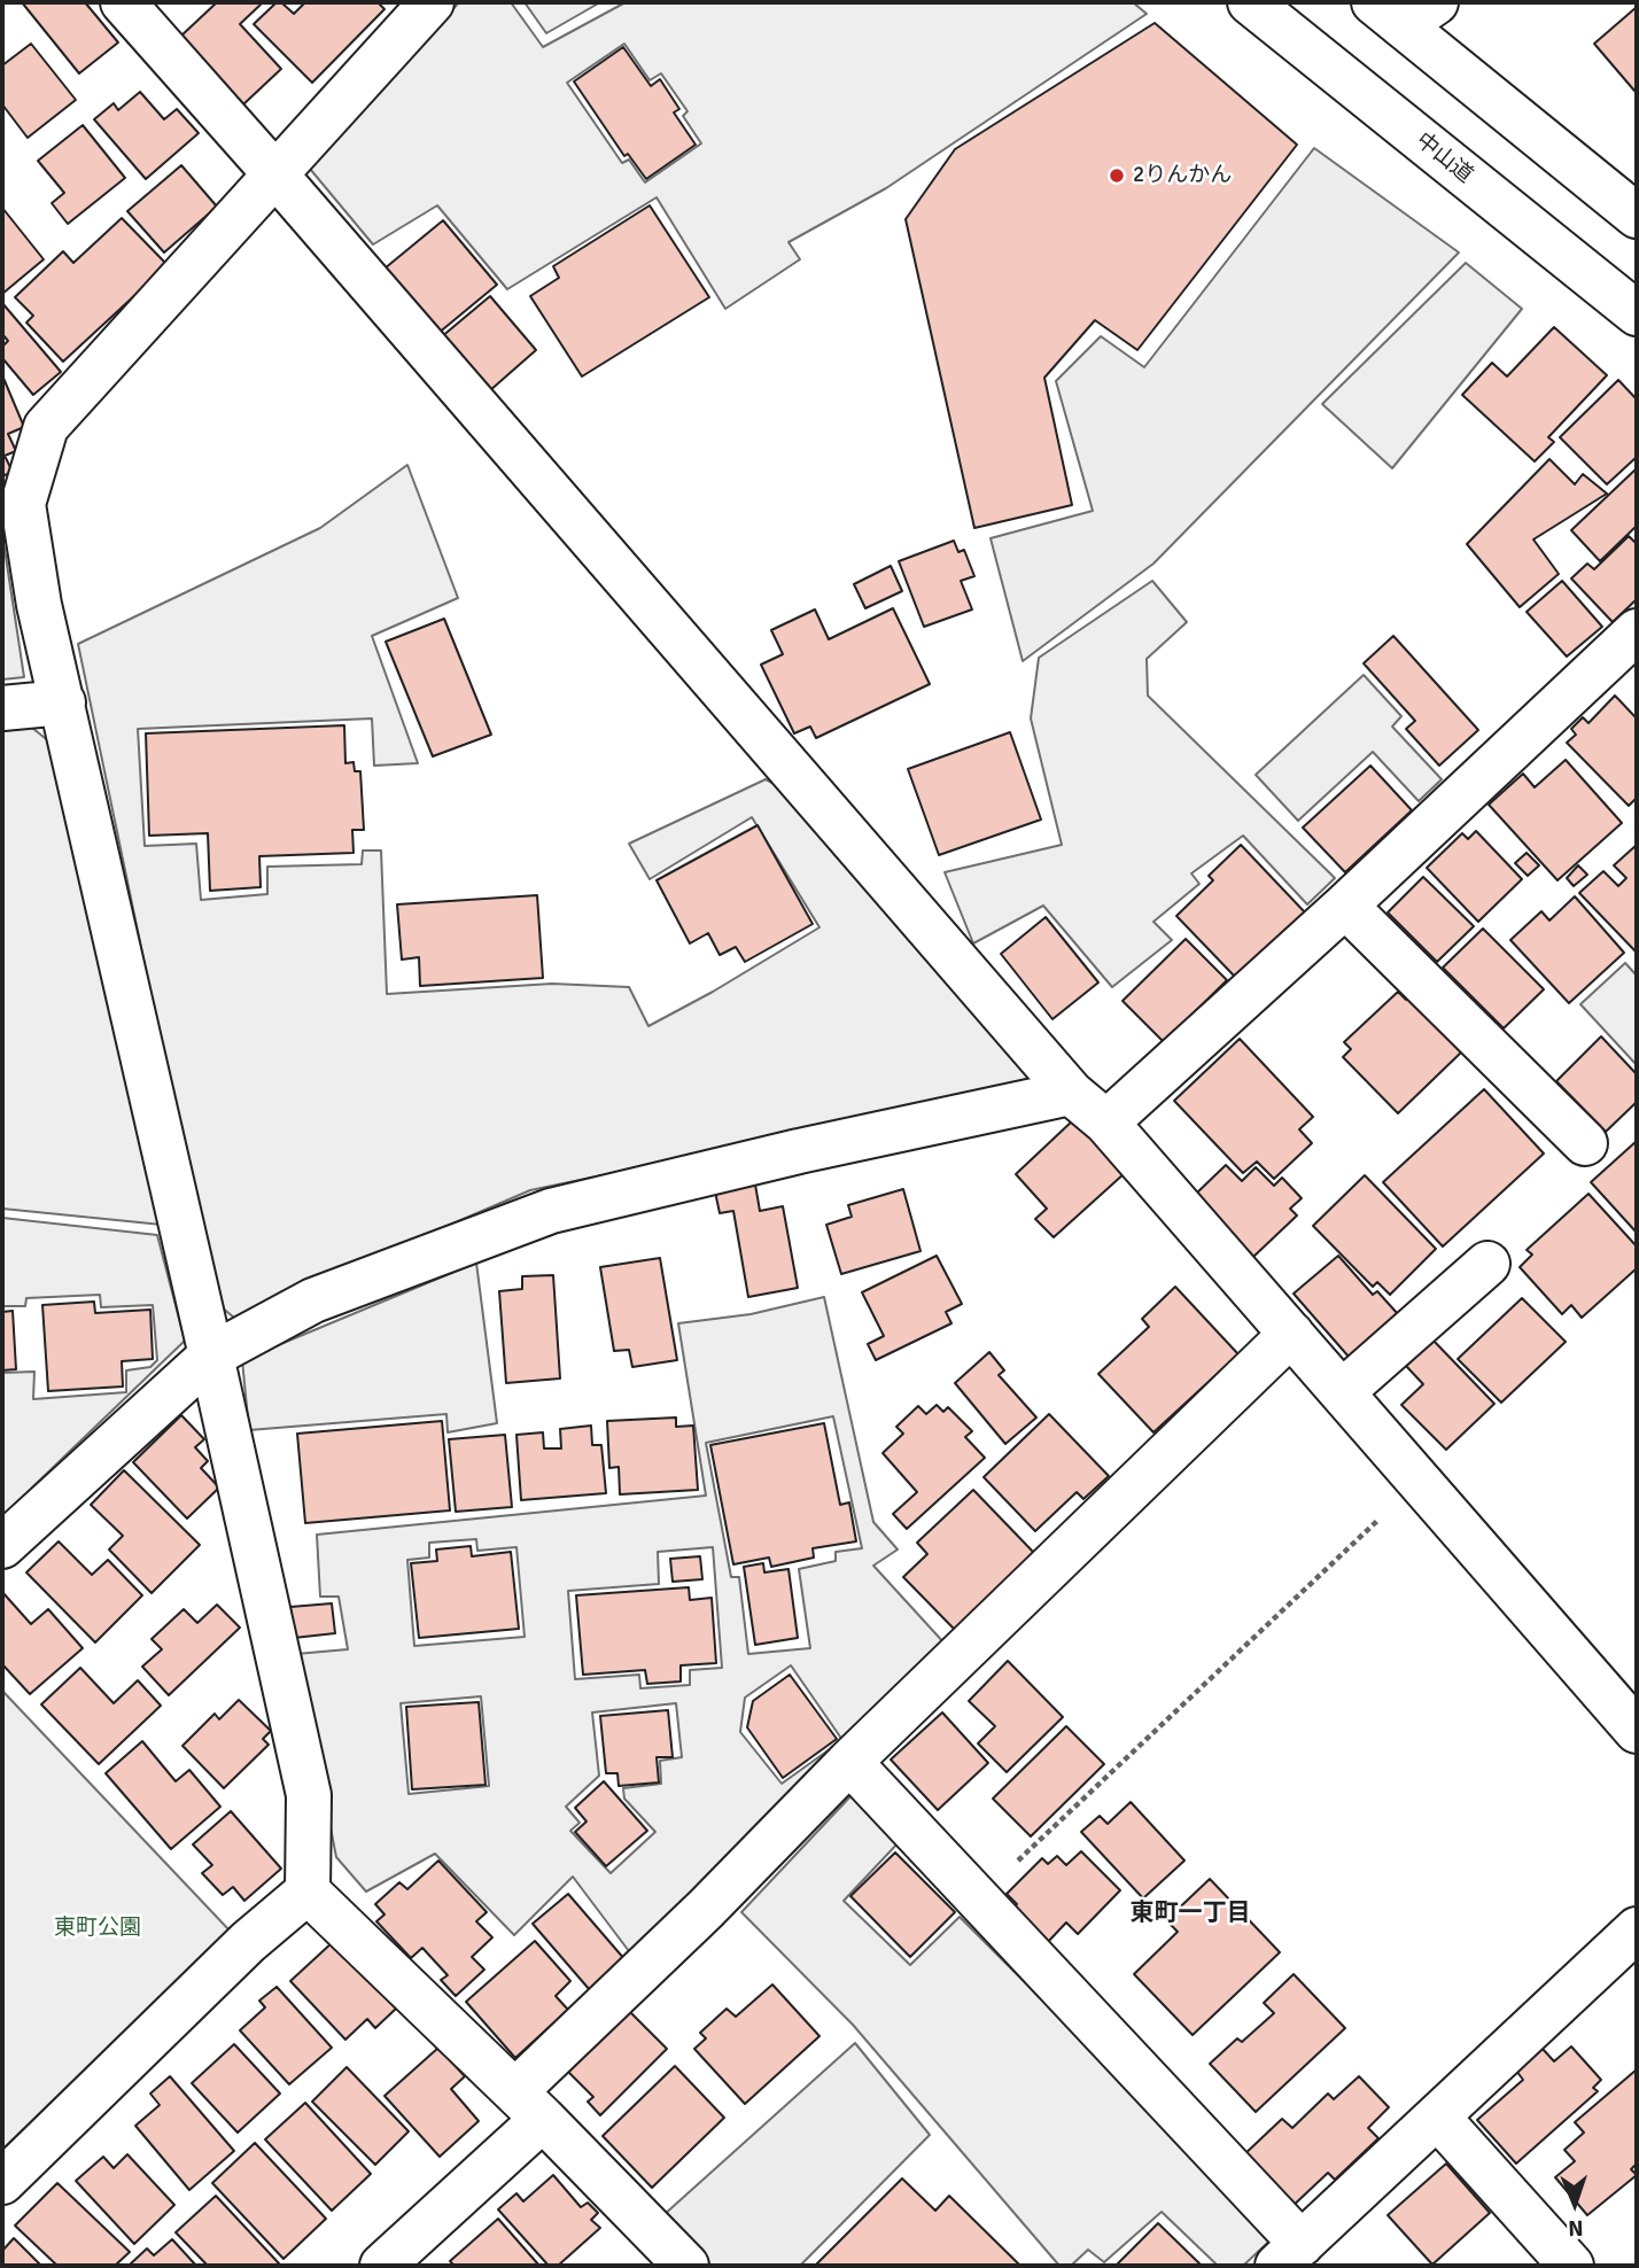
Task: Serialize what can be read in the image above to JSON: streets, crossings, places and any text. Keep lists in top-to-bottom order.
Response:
{
  "streets": {
    "main road": ["中山道"]
  },
  "districts": ["東町一丁目"],
  "parks": ["東町公園"],
  "places": ["2りんかん"],
  "north": "bottom"
}
